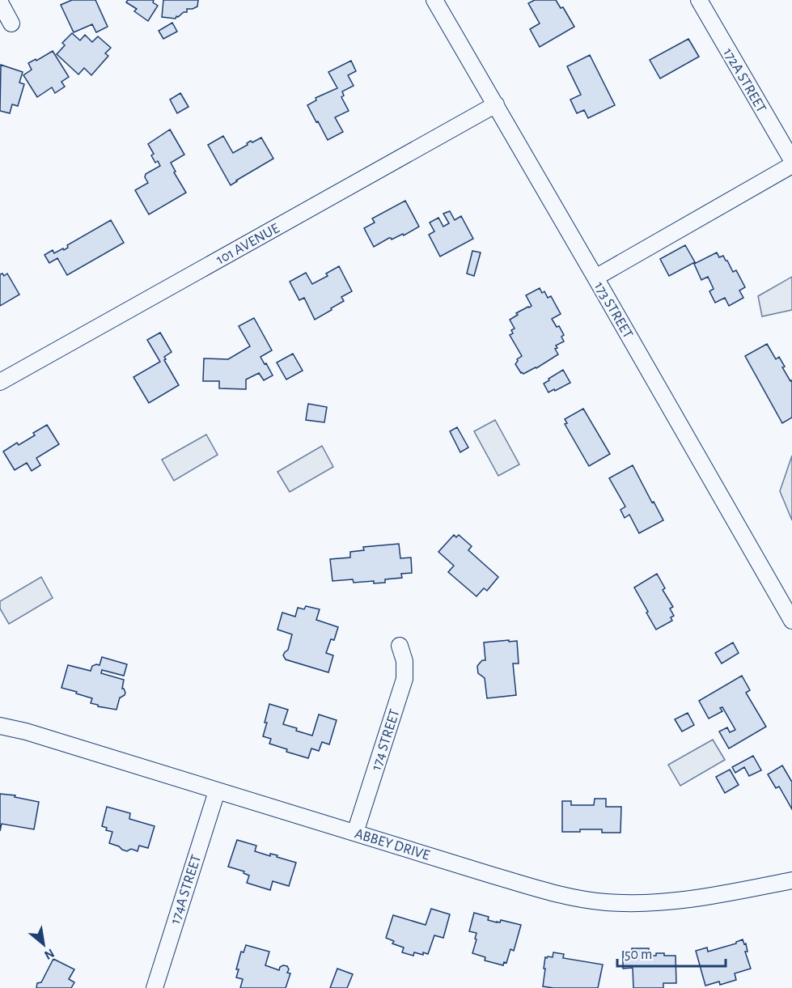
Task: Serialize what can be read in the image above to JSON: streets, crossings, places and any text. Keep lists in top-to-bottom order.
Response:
{
  "streets": {
    "street": [
      "172A STREET",
      "101 AVENUE",
      "173 STREET",
      "174 STREET",
      "ABBEY DRIVE",
      "174A STREET"
    ]
  },
  "crossings": [
    ["101 AVENUE", "173 STREET"],
    ["174 STREET", "ABBEY DRIVE"],
    ["ABBEY DRIVE", "174A STREET"]
  ],
  "scale_bar": "50 m",
  "north": "bottom right"
}
